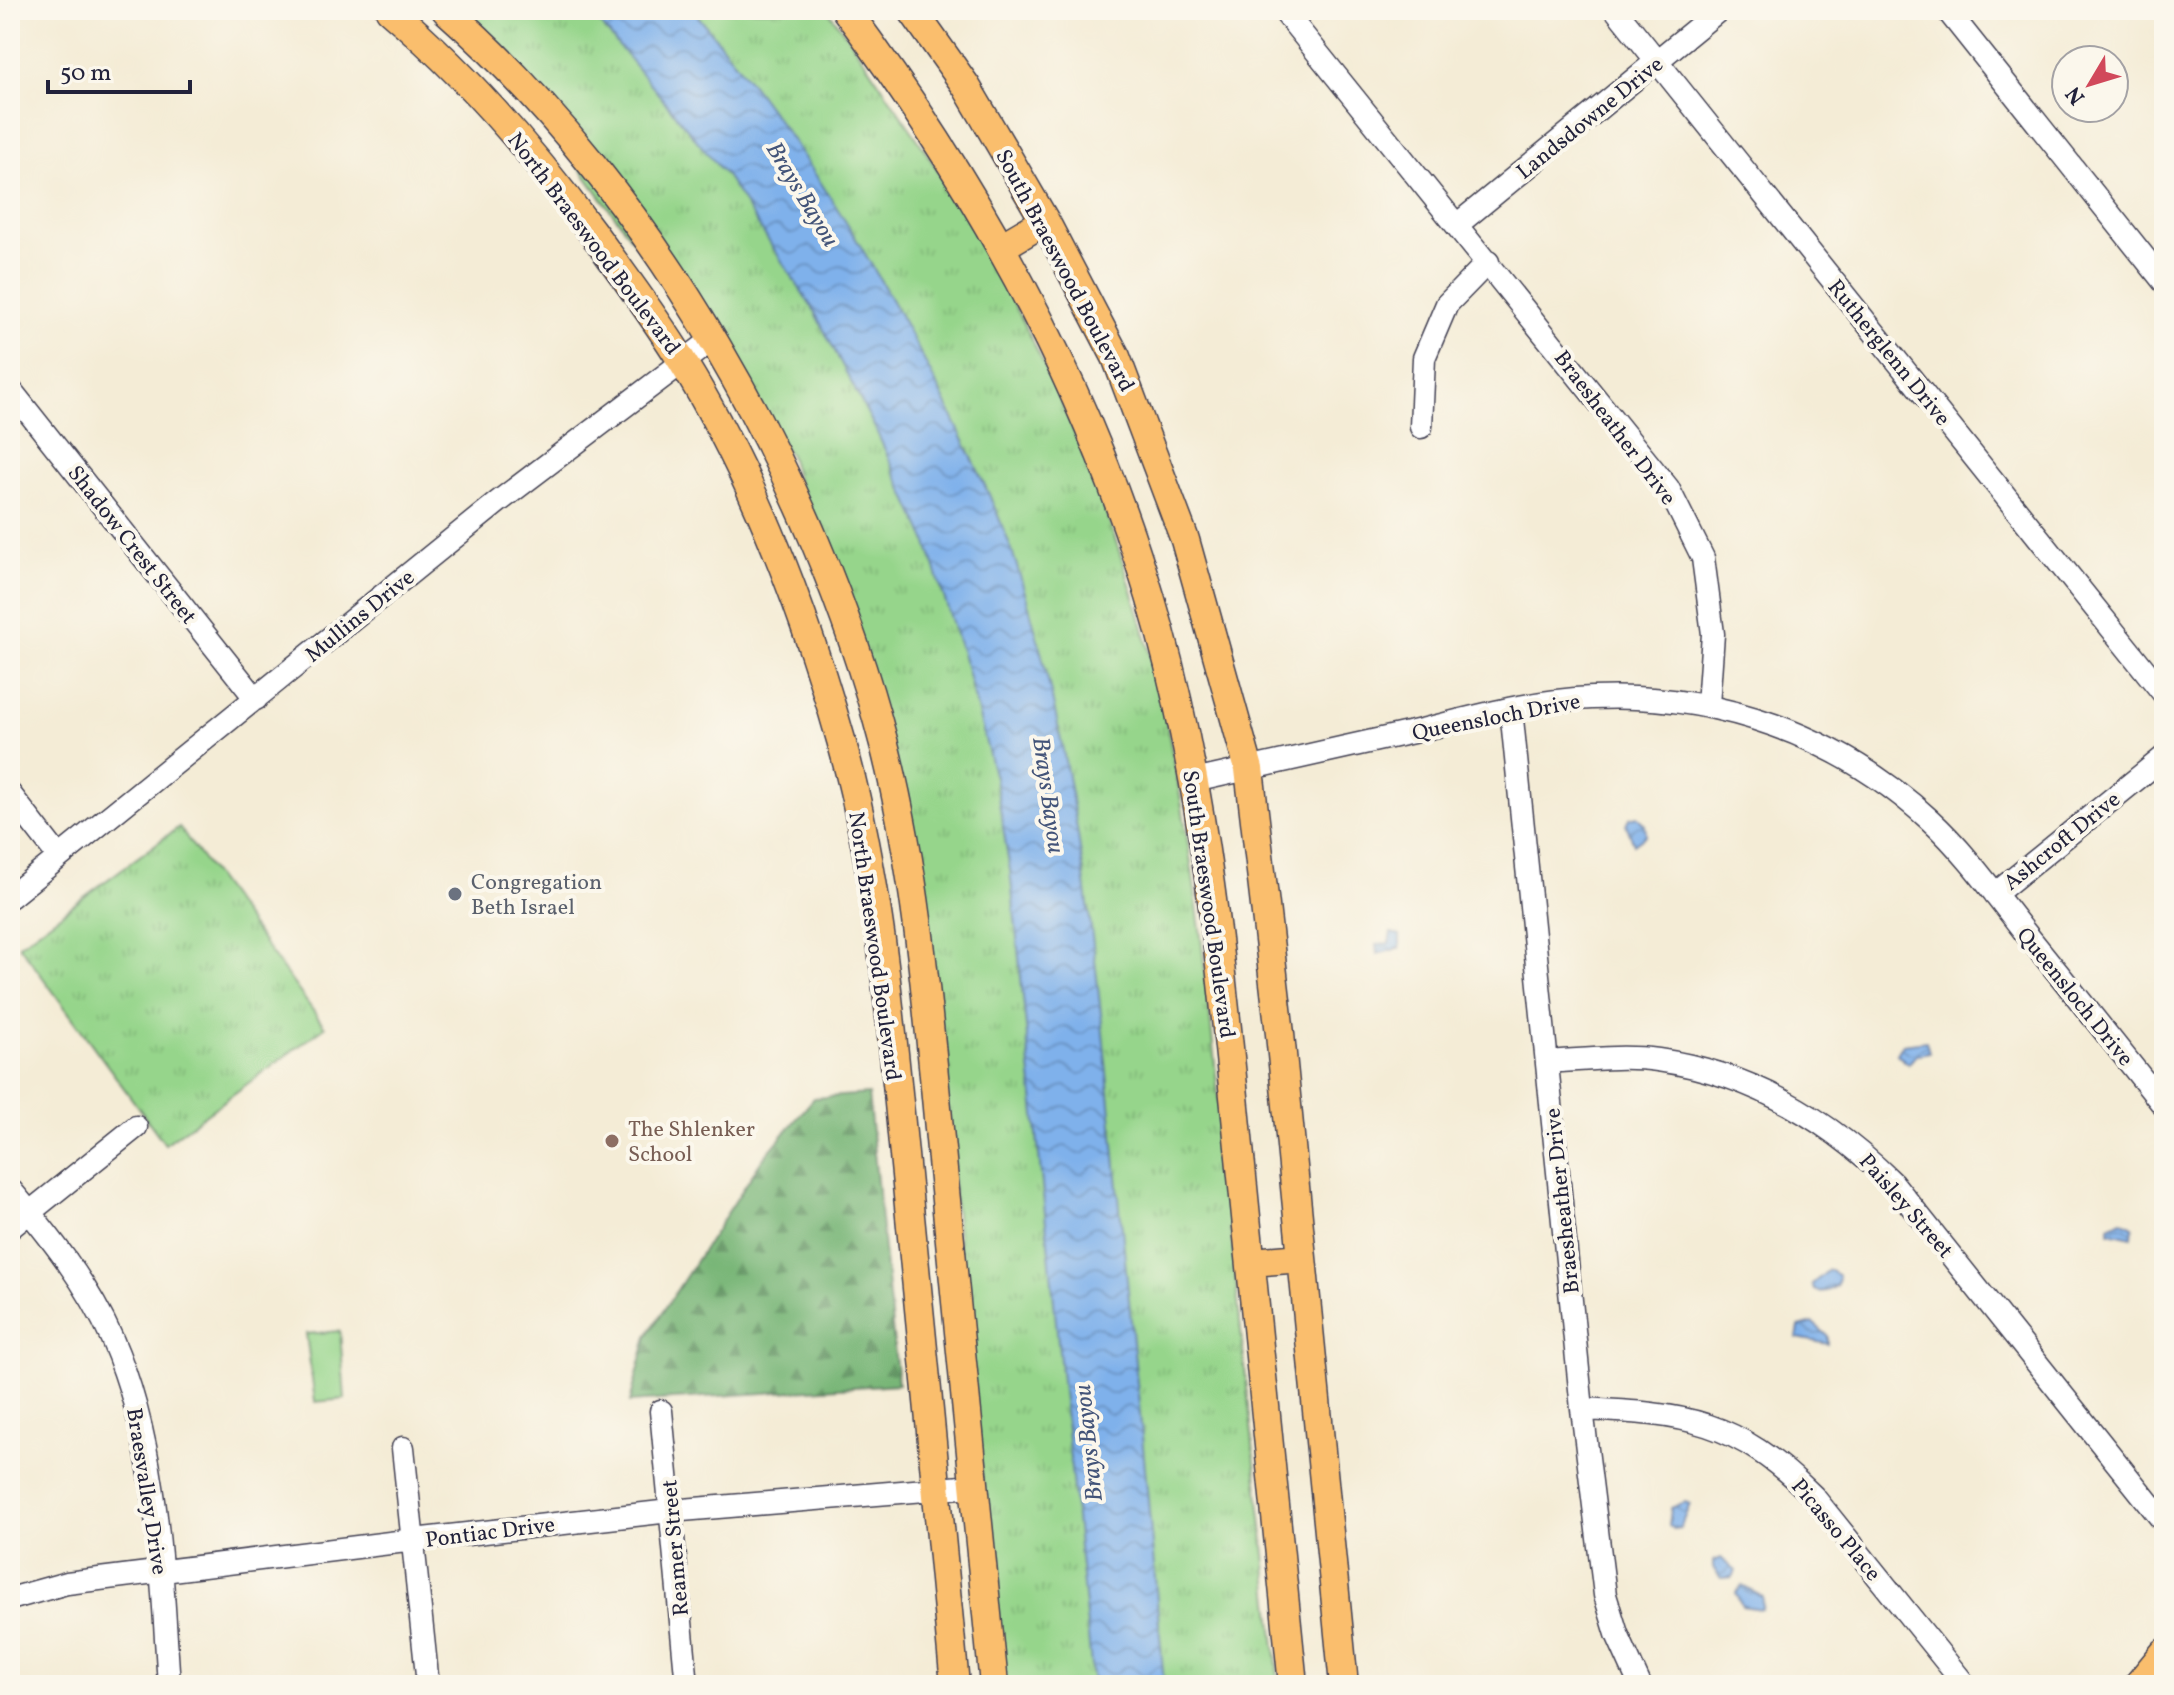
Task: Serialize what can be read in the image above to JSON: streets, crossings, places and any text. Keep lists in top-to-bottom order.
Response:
{
  "streets": {
    "main road": ["North Braeswood Boulevard", "South Braeswood Boulevard"],
    "street": [
      "Landsdowne Drive",
      "Rutherglenn Drive",
      "Braesheather Drive",
      "Shadow Crest Street",
      "Mullins Drive",
      "Queensloch Drive",
      "Ashcroft Drive",
      "Paisley Street",
      "Braesvalley Drive",
      "Picasso Place",
      "Pontiac Drive",
      "Reamer Street"
    ]
  },
  "crossings": [
    ["Landsdowne Drive", "Rutherglenn Drive"],
    ["Landsdowne Drive", "Braesheather Drive"],
    ["North Braeswood Boulevard", "Mullins Drive"],
    ["North Braeswood Boulevard", "Pontiac Drive"],
    ["South Braeswood Boulevard", "Queensloch Drive"],
    ["Braesheather Drive", "Queensloch Drive"],
    ["Braesheather Drive", "Paisley Street"],
    ["Braesheather Drive", "Picasso Place"],
    ["Shadow Crest Street", "Mullins Drive"],
    ["Queensloch Drive", "Ashcroft Drive"],
    ["Braesvalley Drive", "Pontiac Drive"],
    ["Pontiac Drive", "Reamer Street"]
  ],
  "water": ["Brays Bayou"],
  "places": ["Congregation Beth Israel", "The Shlenker School"],
  "scale_bar": "50 m",
  "north": "bottom left"
}
